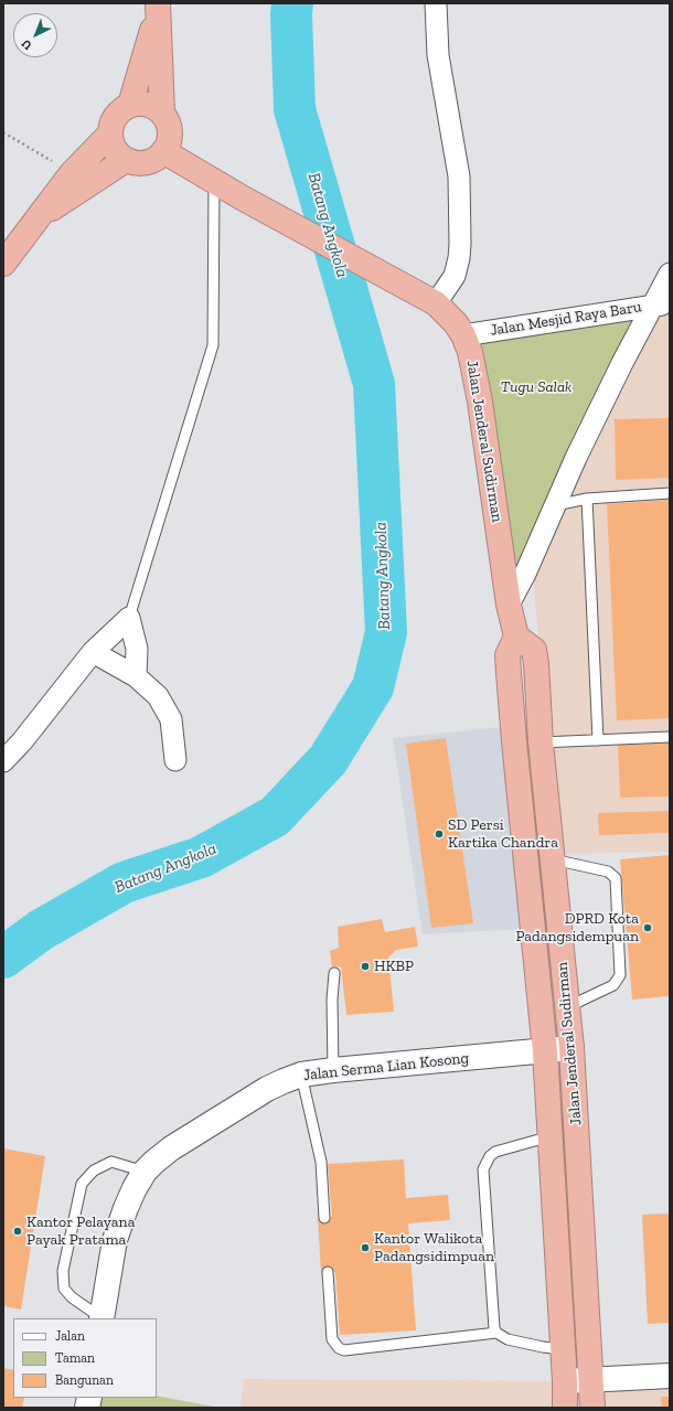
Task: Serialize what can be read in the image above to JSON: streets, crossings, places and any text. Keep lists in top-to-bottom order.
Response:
{
  "streets": {
    "highway": ["Jalan Jenderal Sudirman"],
    "street": ["Jalan Mesjid Raya Baru", "Jalan Serma Lian Kosong"]
  },
  "crossings": [
    ["Jalan Mesjid Raya Baru", "Jalan Jenderal Sudirman"],
    ["Jalan Jenderal Sudirman", "Jalan Serma Lian Kosong"]
  ],
  "water": ["Batang Angkola"],
  "parks": ["Tugu Salak"],
  "places": [
    "SD Persi Kartika Chandra",
    "DPRD Kota Padangsidempuan",
    "HKBP",
    "Kantor Pelayana Payak Pratama",
    "Kantor Walikota Padangsidimpuan"
  ],
  "legend": ["Jalan", "Taman", "Bangunan"],
  "north": "bottom left"
}
